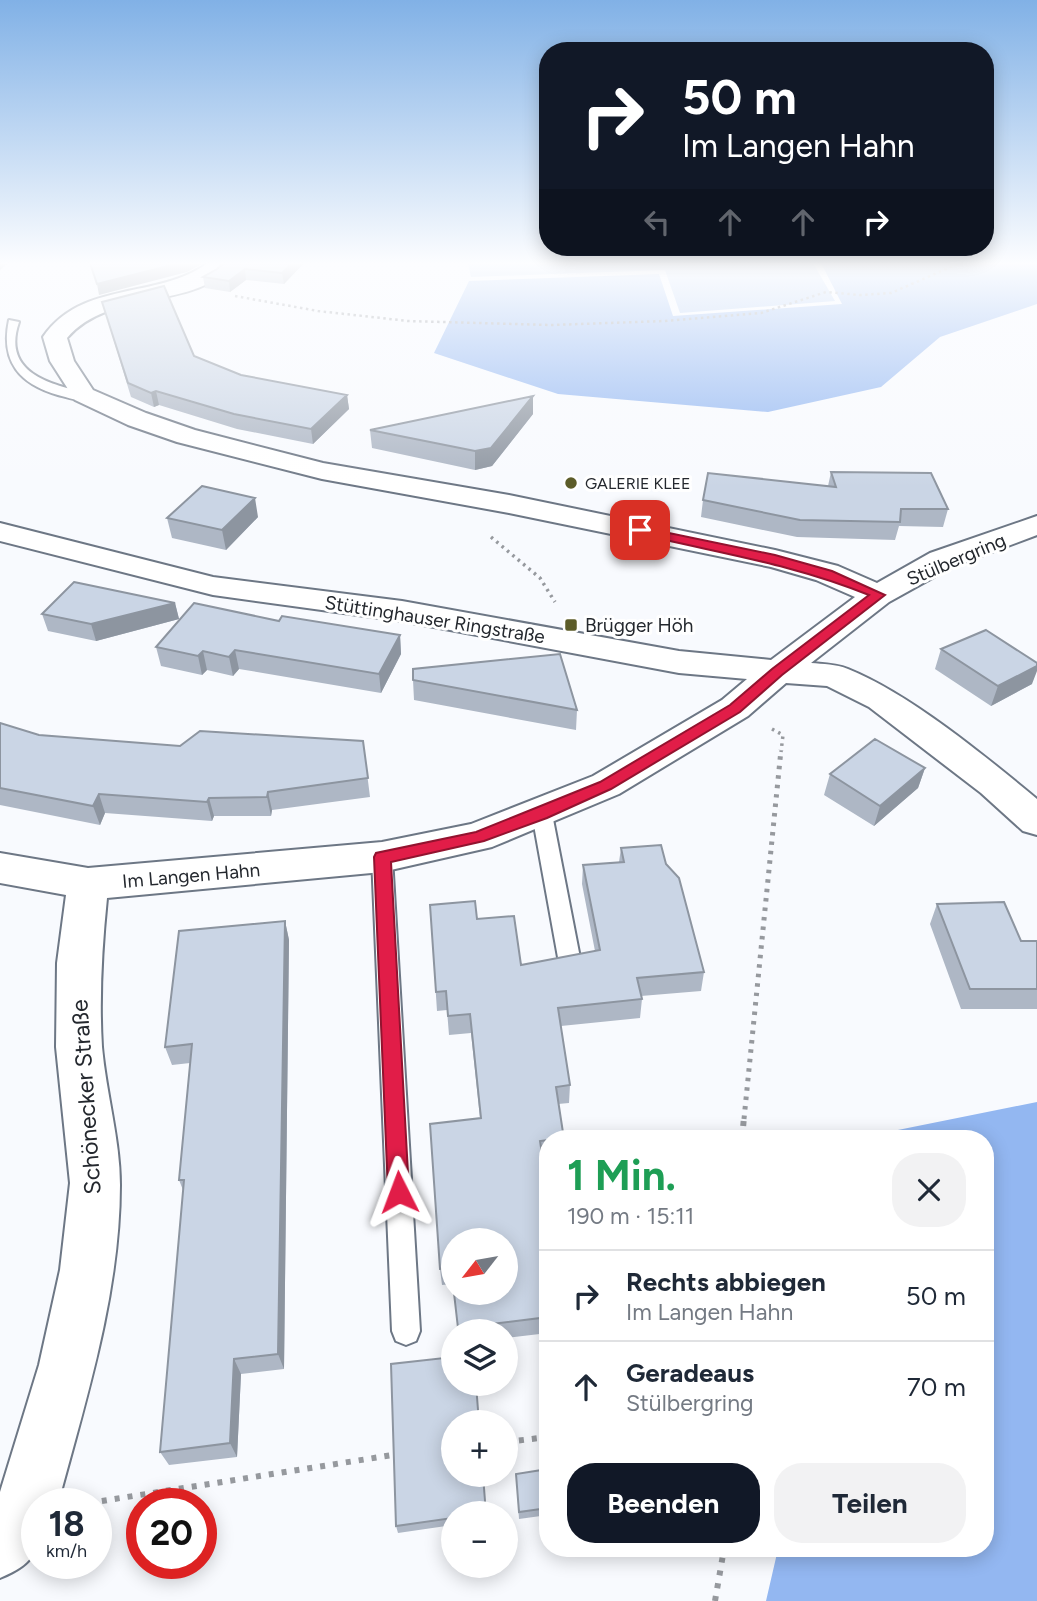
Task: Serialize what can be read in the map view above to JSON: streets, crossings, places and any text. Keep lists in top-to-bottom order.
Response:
{
  "streets": {
    "street": [
      "Stülbergring",
      "Stüttinghauser Ringstraße",
      "Im Langen Hahn",
      "Schönecker Straße"
    ]
  },
  "crossings": [
    ["Stülbergring", "Stüttinghauser Ringstraße"],
    ["Stülbergring", "Im Langen Hahn"],
    ["Stüttinghauser Ringstraße", "Im Langen Hahn"],
    ["Im Langen Hahn", "Schönecker Straße"]
  ],
  "places": {
    "other": ["GALERIE KLEE"],
    "transit": ["Brügger Höh"]
  },
  "north": "bottom left",
  "page": {
    "turn": ["50 m", "Im Langen Hahn"],
    "heading": ["1 Min.", "190 m · 15:11"],
    "map_buttons": ["+", "−"],
    "list": [
      {
        "name": "Rechts abbiegen",
        "note": "Im Langen Hahn",
        "value": "50 m"
      },
      {
        "name": "Geradeaus",
        "note": "Stülbergring",
        "value": "70 m"
      }
    ],
    "buttons": ["Beenden", "Teilen"],
    "speed": "18 km/h",
    "limit": "20"
  }
}
